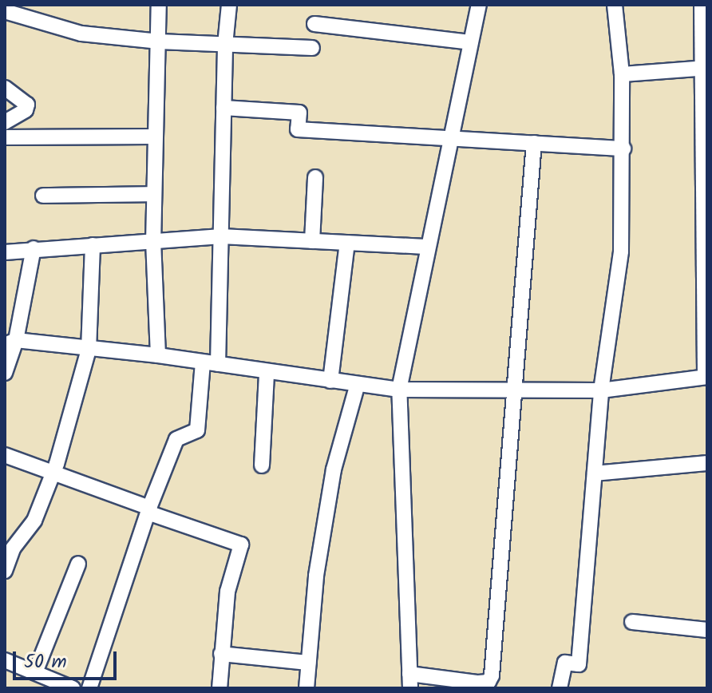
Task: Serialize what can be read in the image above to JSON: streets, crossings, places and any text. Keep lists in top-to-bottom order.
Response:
{
  "scale_bar": "50 m"
}
